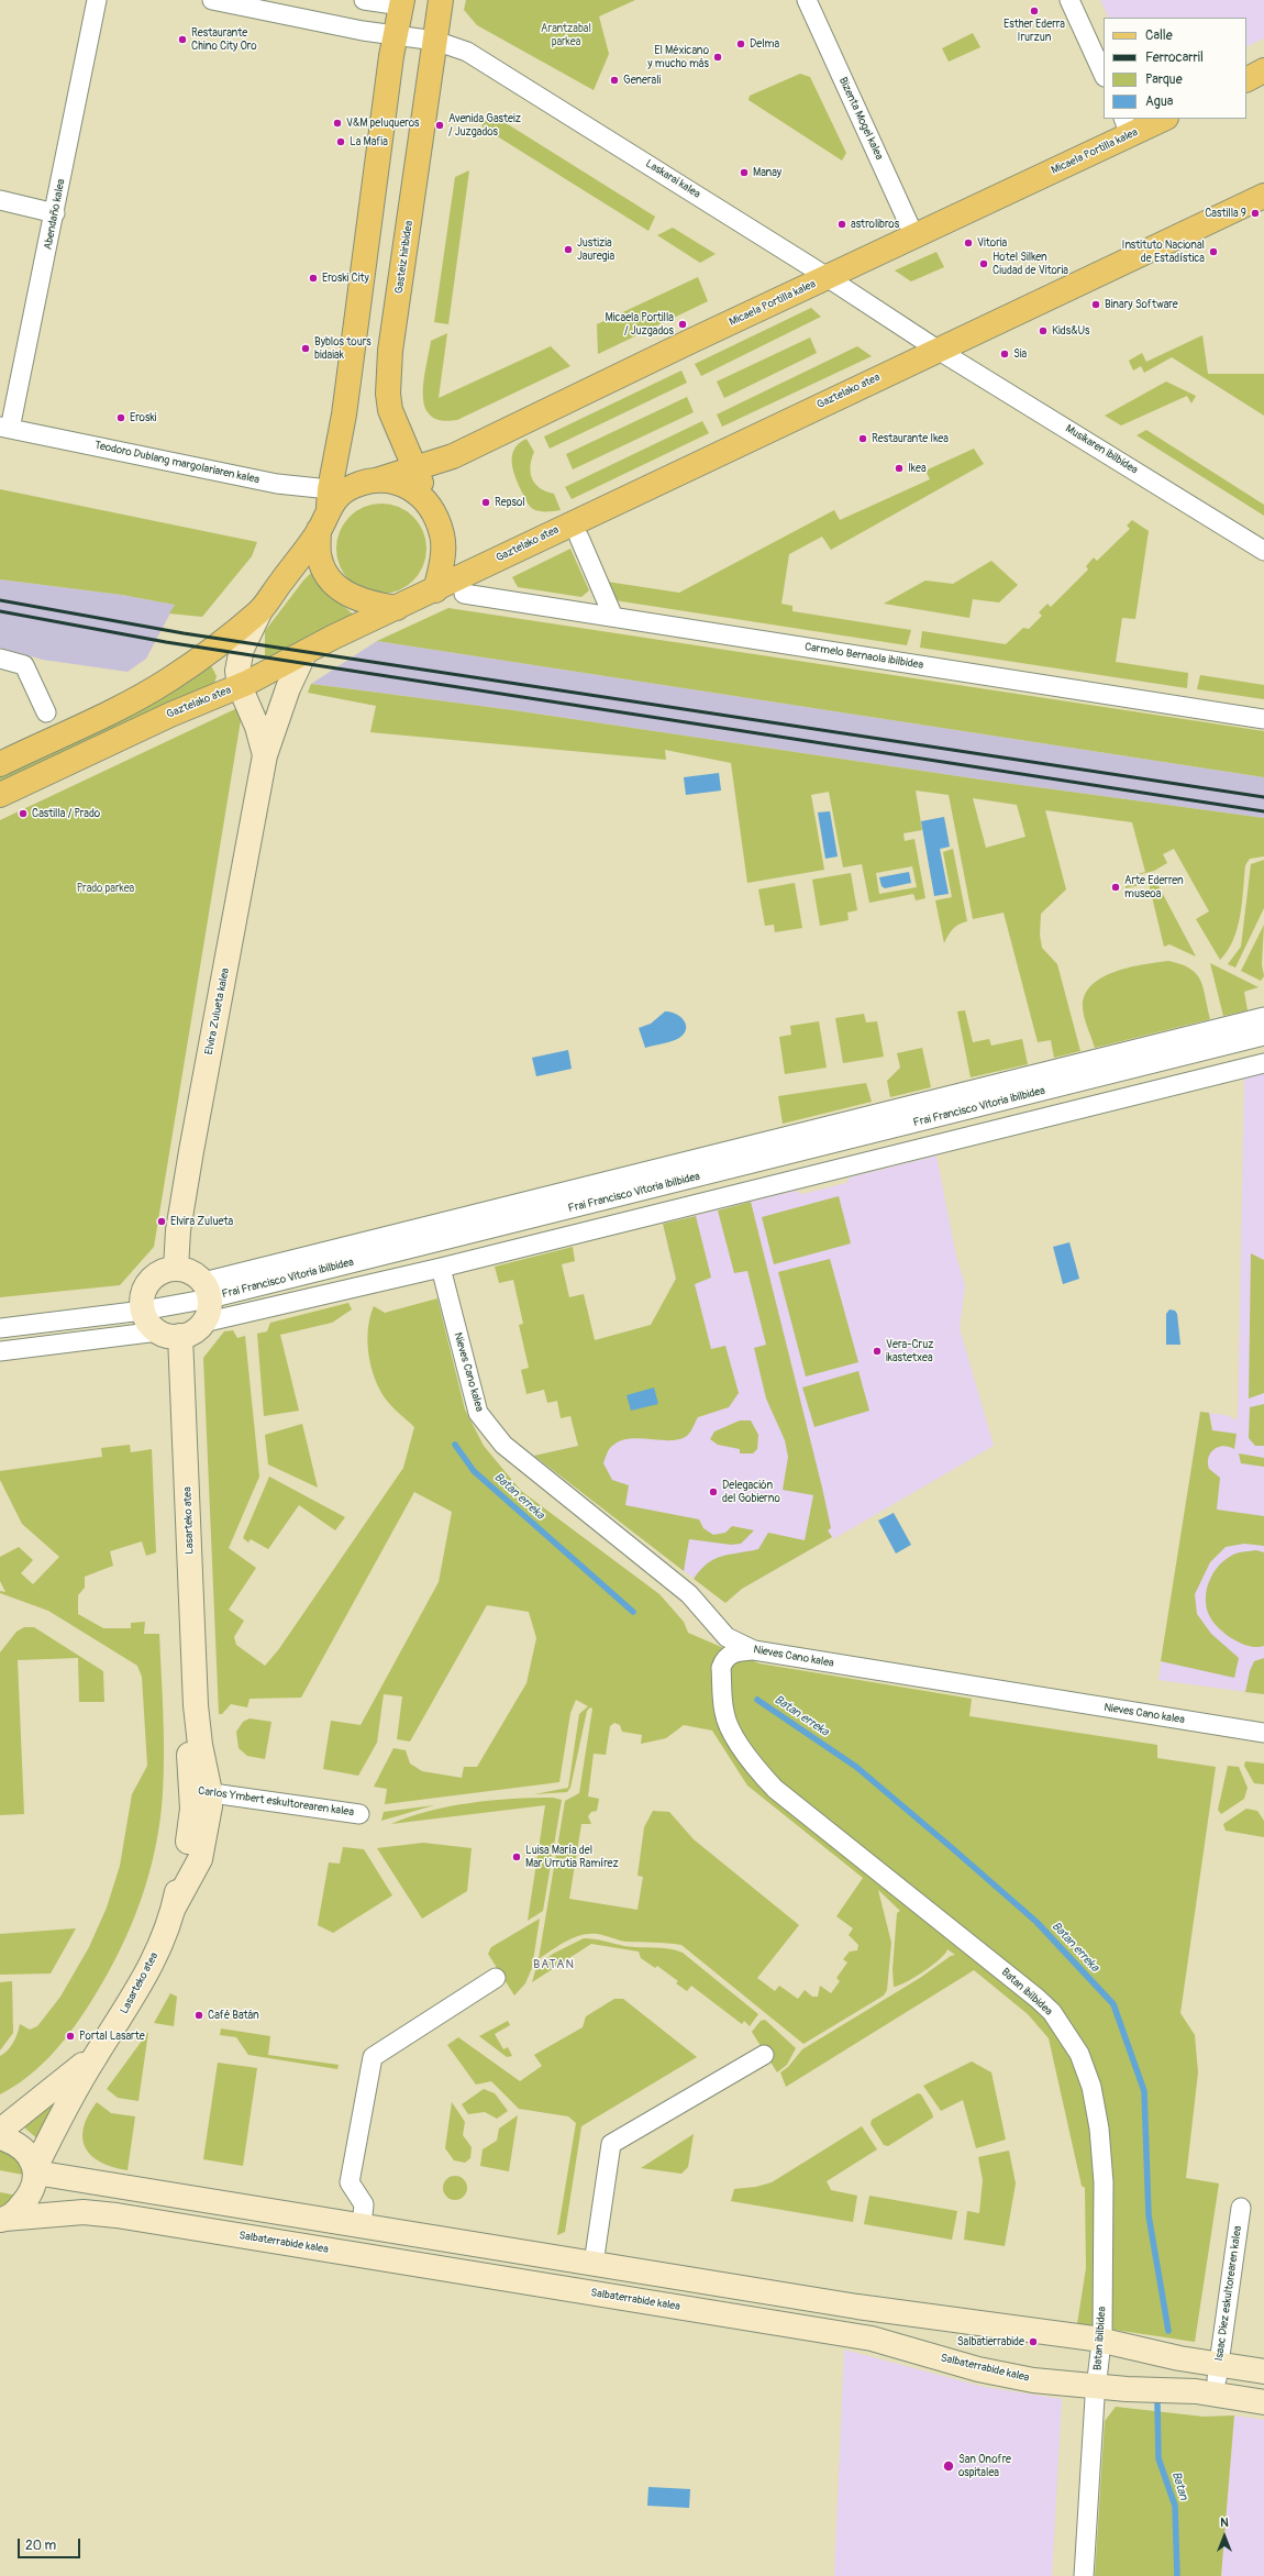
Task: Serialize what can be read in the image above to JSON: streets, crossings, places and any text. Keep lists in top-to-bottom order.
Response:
{
  "streets": {
    "main road": ["Micaela Portilla kalea", "Gasteiz hiribidea", "Gaztelako atea"],
    "street": [
      "Bizenta Mogel kalea",
      "Laskarai kalea",
      "Abendaño kalea",
      "Musikaren ibilbidea",
      "Teodoro Dublang margolariaren kalea",
      "Carmelo Bernaola ibilbidea",
      "Elvira Zulueta kalea",
      "Frai Francisco Vitoria ibilbidea",
      "Nieves Cano kalea",
      "Lasarteko atea",
      "Carlos Ymbert eskultorearen kalea",
      "Batan ibilbidea",
      "Salbaterrabide kalea",
      "Isaac Diez eskultorearen kalea"
    ]
  },
  "crossings": [
    ["Bizenta Mogel kalea", "Micaela Portilla kalea"],
    ["Micaela Portilla kalea", "Laskarai kalea"],
    ["Micaela Portilla kalea", "Gasteiz hiribidea"],
    ["Micaela Portilla kalea", "Gaztelako atea"],
    ["Micaela Portilla kalea", "Teodoro Dublang margolariaren kalea"],
    ["Laskarai kalea", "Gasteiz hiribidea"],
    ["Laskarai kalea", "Gaztelako atea"],
    ["Laskarai kalea", "Musikaren ibilbidea"],
    ["Abendaño kalea", "Teodoro Dublang margolariaren kalea"],
    ["Gasteiz hiribidea", "Gaztelako atea"],
    ["Gasteiz hiribidea", "Teodoro Dublang margolariaren kalea"],
    ["Gaztelako atea", "Musikaren ibilbidea"],
    ["Gaztelako atea", "Teodoro Dublang margolariaren kalea"],
    ["Gaztelako atea", "Elvira Zulueta kalea"],
    ["Nieves Cano kalea", "Batan ibilbidea"],
    ["Lasarteko atea", "Carlos Ymbert eskultorearen kalea"],
    ["Lasarteko atea", "Salbaterrabide kalea"],
    ["Batan ibilbidea", "Salbaterrabide kalea"]
  ],
  "districts": ["BATAN"],
  "water": ["Batan erreka", "Batan"],
  "parks": ["Arantzabal parkea", "Prado parkea"],
  "places": [
    "Esther Ederra Irurzun",
    "Restaurante Chino City Oro",
    "Delma",
    "El Méxicano y mucho más",
    "Generali",
    "V&M peluqueros",
    "Avenida Gasteiz / Juzgados",
    "La Mafia",
    "Manay",
    "Castilla 9",
    "astrolibros",
    "Vitoria",
    "Justizia Jauregia",
    "Instituto Nacional de Estadística",
    "Hotel Silken Ciudad de Vitoria",
    "Eroski City",
    "Binary Software",
    "Micaela Portilla / Juzgados",
    "Kids&Us",
    "Byblos tours bidaiak",
    "Sia",
    "Eroski",
    "Restaurante Ikea",
    "Ikea",
    "Repsol",
    "Castilla / Prado",
    "Arte Ederren museoa",
    "Elvira Zulueta",
    "Vera-Cruz ikastetxea",
    "Delegación del Gobierno",
    "Luisa María del Mar Urrutia Ramírez",
    "Café Batán",
    "Portal Lasarte",
    "Salbatierrabide",
    "San Onofre ospitalea"
  ],
  "legend": [
    "Calle",
    "Ferrocarril",
    "Parque",
    "Agua"
  ],
  "scale_bar": "20 m",
  "north": "top"
}
